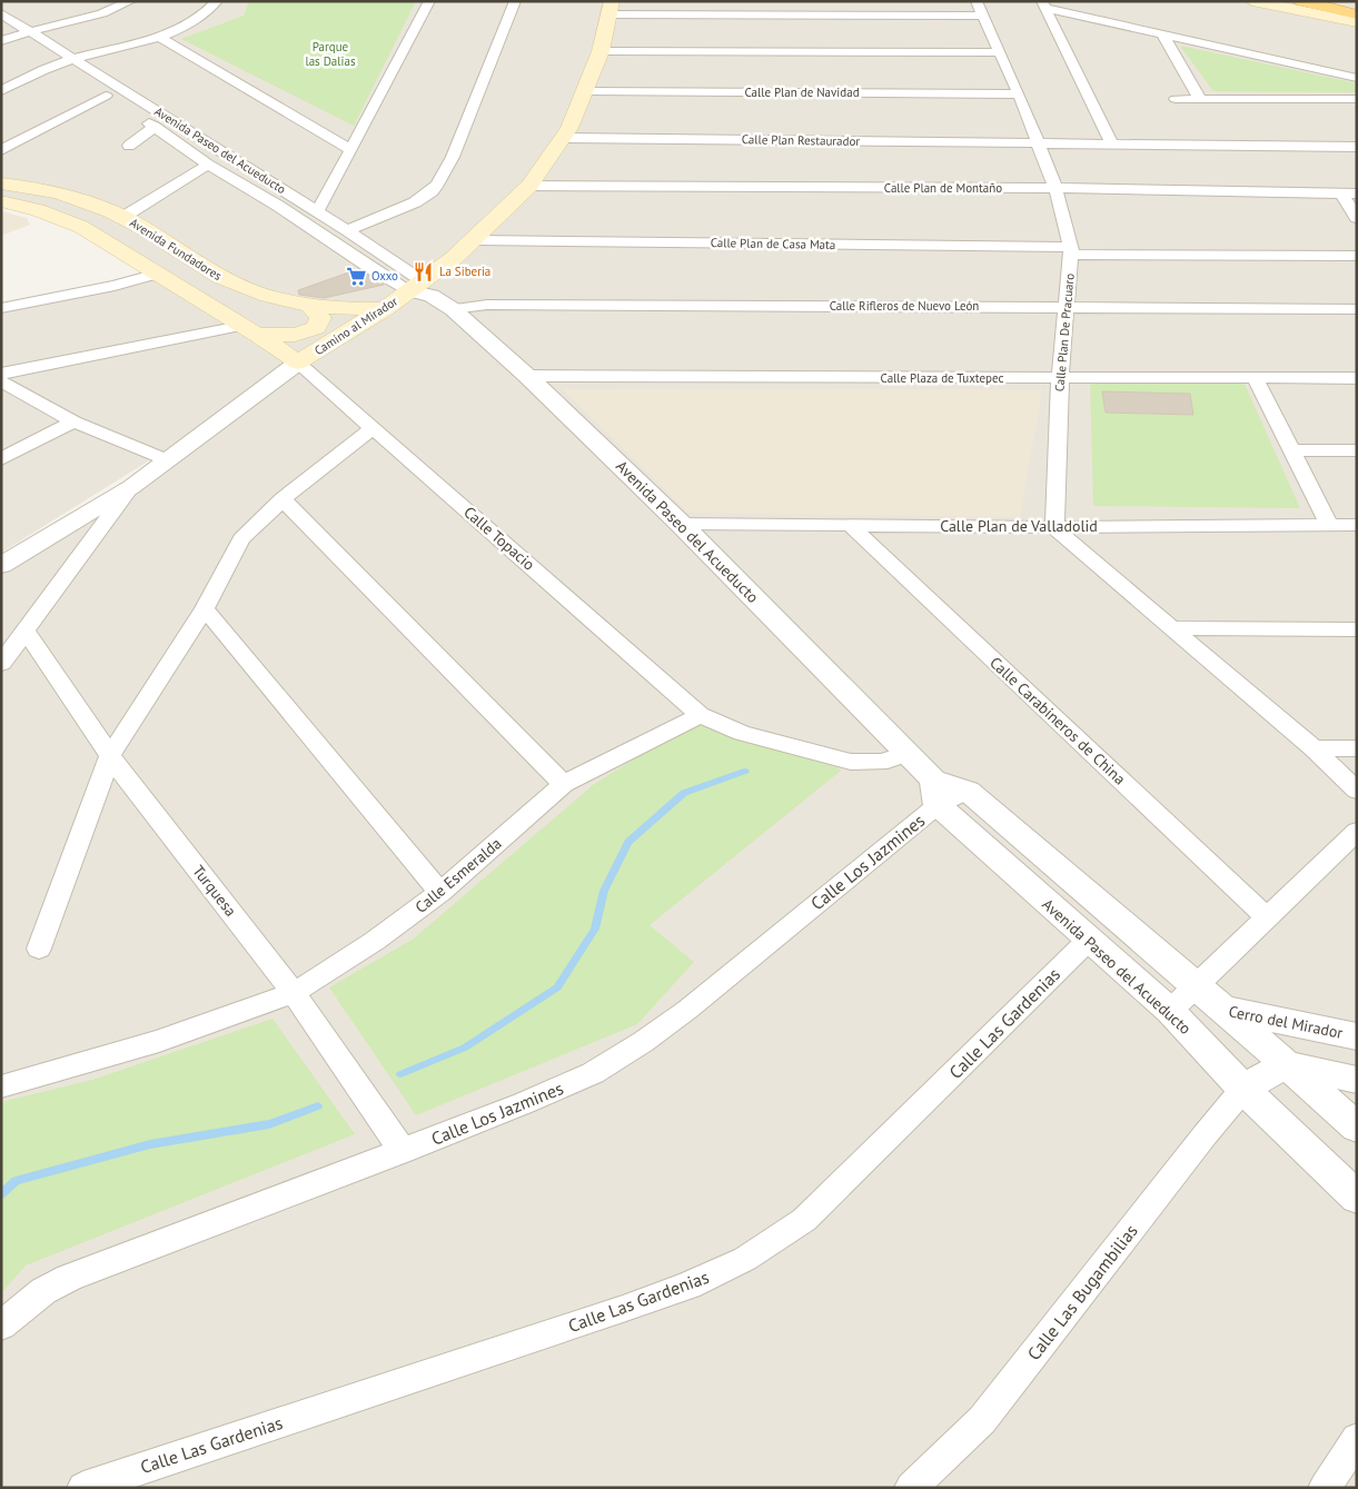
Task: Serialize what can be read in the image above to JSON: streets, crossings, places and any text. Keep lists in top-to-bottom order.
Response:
{
  "streets": {
    "main road": ["Avenida Fundadores", "Camino al Mirador"],
    "street": [
      "Calle Plan de Navidad",
      "Calle Plan Restaurador",
      "Avenida Paseo del Acueducto",
      "Calle Plan de Montaño",
      "Calle Plan de Casa Mata",
      "Calle Rifleros de Nuevo León",
      "Calle Plan De Pracuaro",
      "Calle Plaza de Tuxtepec",
      "Calle Plan de Valladolid",
      "Calle Topacio",
      "Calle Carabineros de China",
      "Calle Los Jazmines",
      "Calle Esmeralda",
      "Turquesa",
      "Cerro del Mirador",
      "Calle Las Gardenias",
      "Calle Las Bugambilias"
    ]
  },
  "crossings": [
    ["Calle Plan de Navidad", "Camino al Mirador"],
    ["Calle Plan de Navidad", "Calle Plan De Pracuaro"],
    ["Calle Plan Restaurador", "Camino al Mirador"],
    ["Calle Plan Restaurador", "Calle Plan De Pracuaro"],
    ["Avenida Paseo del Acueducto", "Calle Rifleros de Nuevo León"],
    ["Avenida Paseo del Acueducto", "Camino al Mirador"],
    ["Avenida Paseo del Acueducto", "Calle Plaza de Tuxtepec"],
    ["Avenida Paseo del Acueducto", "Calle Plan de Valladolid"],
    ["Avenida Paseo del Acueducto", "Calle Los Jazmines"],
    ["Avenida Paseo del Acueducto", "Cerro del Mirador"],
    ["Avenida Paseo del Acueducto", "Calle Las Gardenias"],
    ["Avenida Paseo del Acueducto", "Calle Las Bugambilias"],
    ["Calle Plan de Montaño", "Camino al Mirador"],
    ["Calle Plan de Montaño", "Calle Plan De Pracuaro"],
    ["Calle Plan de Casa Mata", "Camino al Mirador"],
    ["Calle Plan de Casa Mata", "Calle Plan De Pracuaro"],
    ["Avenida Fundadores", "Camino al Mirador"],
    ["Avenida Fundadores", "Calle Topacio"],
    ["Calle Rifleros de Nuevo León", "Calle Plan De Pracuaro"],
    ["Camino al Mirador", "Calle Topacio"],
    ["Calle Plan De Pracuaro", "Calle Plaza de Tuxtepec"],
    ["Calle Plan De Pracuaro", "Calle Plan de Valladolid"],
    ["Calle Plan de Valladolid", "Calle Carabineros de China"],
    ["Calle Topacio", "Calle Esmeralda"],
    ["Calle Los Jazmines", "Turquesa"],
    ["Calle Esmeralda", "Turquesa"]
  ],
  "parks": ["Parque las Dalias"],
  "places": {
    "restaurant": ["La Siberia"],
    "supermarket": ["Oxxo"]
  }
}
